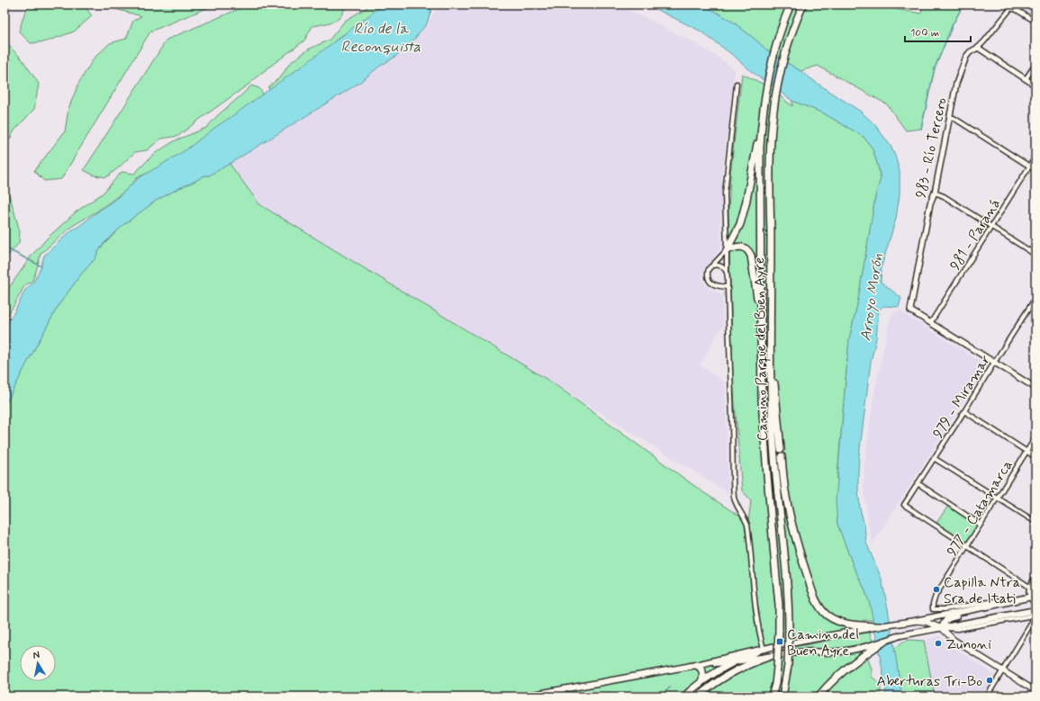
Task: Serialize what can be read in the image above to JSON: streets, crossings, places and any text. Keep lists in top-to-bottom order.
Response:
{
  "streets": {
    "highway": ["Camino Parque del Buen Ayre"],
    "street": [
      "983 - Río Tercero",
      "981 - Paraná",
      "979 - Miramar",
      "977 - Catamarca"
    ]
  },
  "crossings": [
    ["983 - Río Tercero", "981 - Paraná"],
    ["979 - Miramar", "977 - Catamarca"]
  ],
  "water": ["Río de la Reconquista", "Arroyo Morón"],
  "places": {
    "other": ["Capilla Ntra Sra de Itati", "Zunoni", "Aberturas Tri-Bo"],
    "transit": ["Camino del Buen Ayre"]
  },
  "scale_bar": "100 m",
  "north": "top"
}
